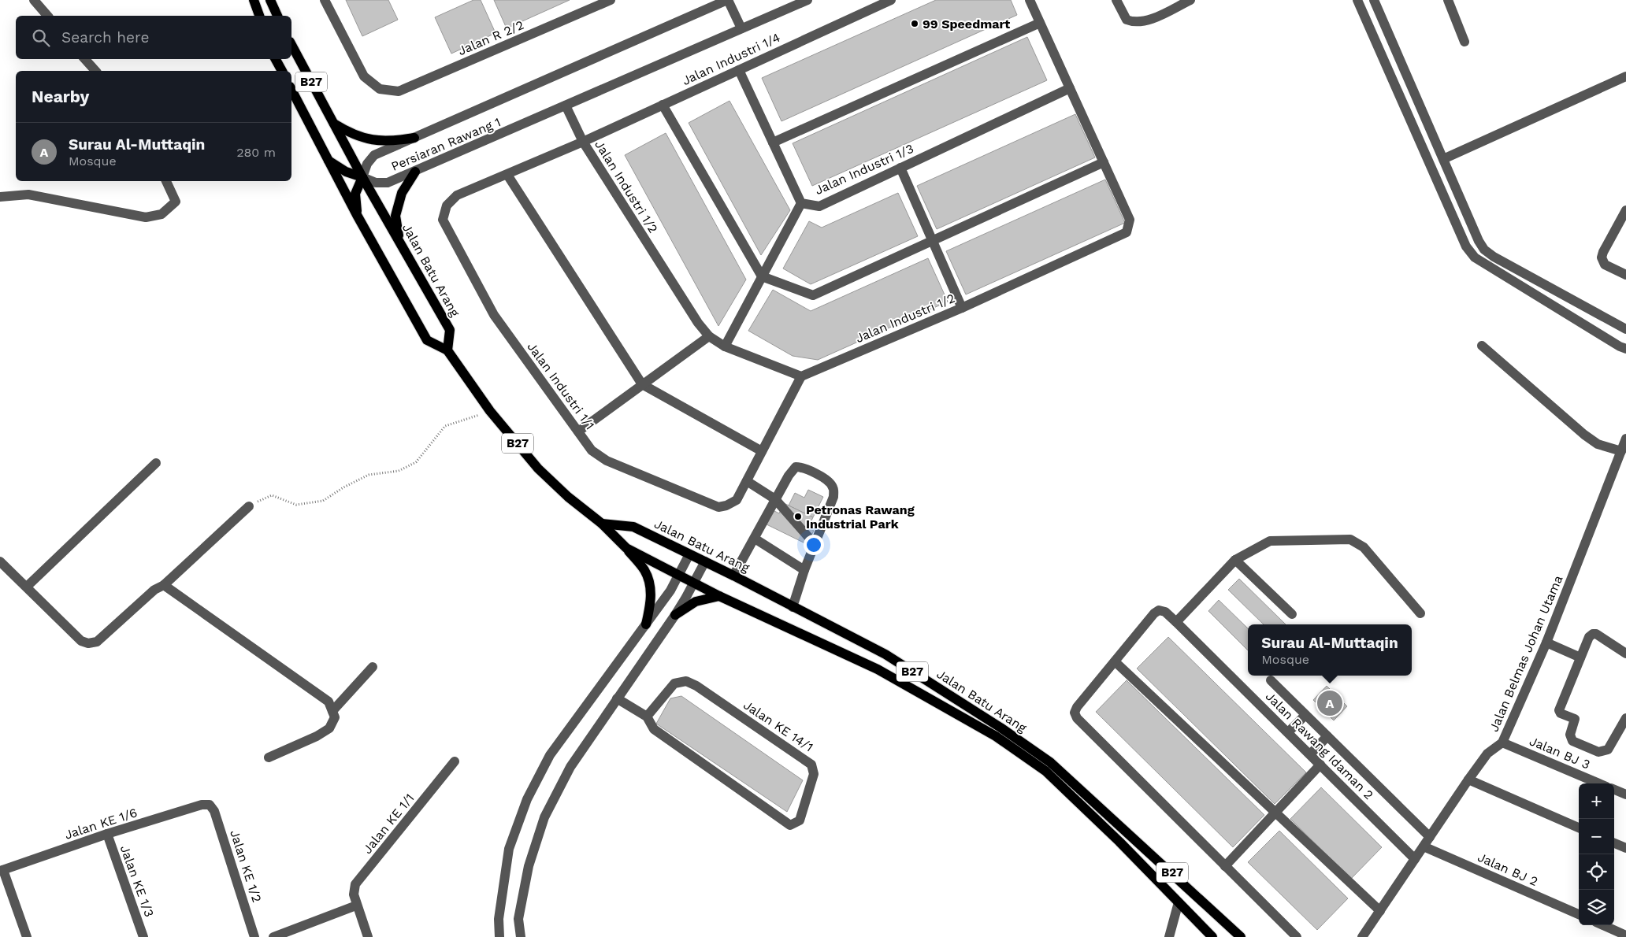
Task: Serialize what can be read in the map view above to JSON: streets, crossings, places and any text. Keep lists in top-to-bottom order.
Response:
{
  "streets": {
    "main road": ["B27", "Jalan Batu Arang"],
    "street": [
      "Jalan R 2/2",
      "Jalan Industri 1/4",
      "Persiaran Rawang 1",
      "Jalan Industri 1/3",
      "Jalan Industri 1/2",
      "Jalan Industri 1/1",
      "Jalan Belmas Johan Utama",
      "Jalan KE 14/1",
      "Jalan Rawang Idaman 2",
      "Jalan BJ 3",
      "Jalan KE 1/6",
      "Jalan KE 1/1",
      "Jalan KE 1/2",
      "Jalan BJ 2",
      "Jalan KE 1/3"
    ]
  },
  "crossings": [
    ["Jalan Industri 1/4", "Jalan Industri 1/3"],
    ["Jalan Industri 1/4", "Jalan Industri 1/2"],
    ["Jalan Industri 1/4", "Jalan Industri 1/1"],
    ["Persiaran Rawang 1", "Jalan Industri 1/2"],
    ["Persiaran Rawang 1", "Jalan Batu Arang"],
    ["Jalan Industri 1/3", "Jalan Industri 1/2"],
    ["Jalan Industri 1/2", "Jalan Industri 1/1"],
    ["Jalan Belmas Johan Utama", "Jalan Rawang Idaman 2"],
    ["Jalan Belmas Johan Utama", "Jalan BJ 3"],
    ["Jalan Belmas Johan Utama", "Jalan BJ 2"],
    ["Jalan KE 1/6", "Jalan KE 1/2"],
    ["Jalan KE 1/6", "Jalan KE 1/3"]
  ],
  "places": ["99 Speedmart", "Petronas Rawang Industrial Park"],
  "page": {
    "search": "Search here",
    "heading": "Nearby",
    "list": [
      {
        "mark": "A",
        "name": "Surau Al-Muttaqin",
        "note": "Mosque",
        "value": "280 m"
      }
    ],
    "popup": ["Surau Al-Muttaqin", "Mosque"],
    "pins": "A",
    "map_buttons": ["+", "−"]
  }
}
